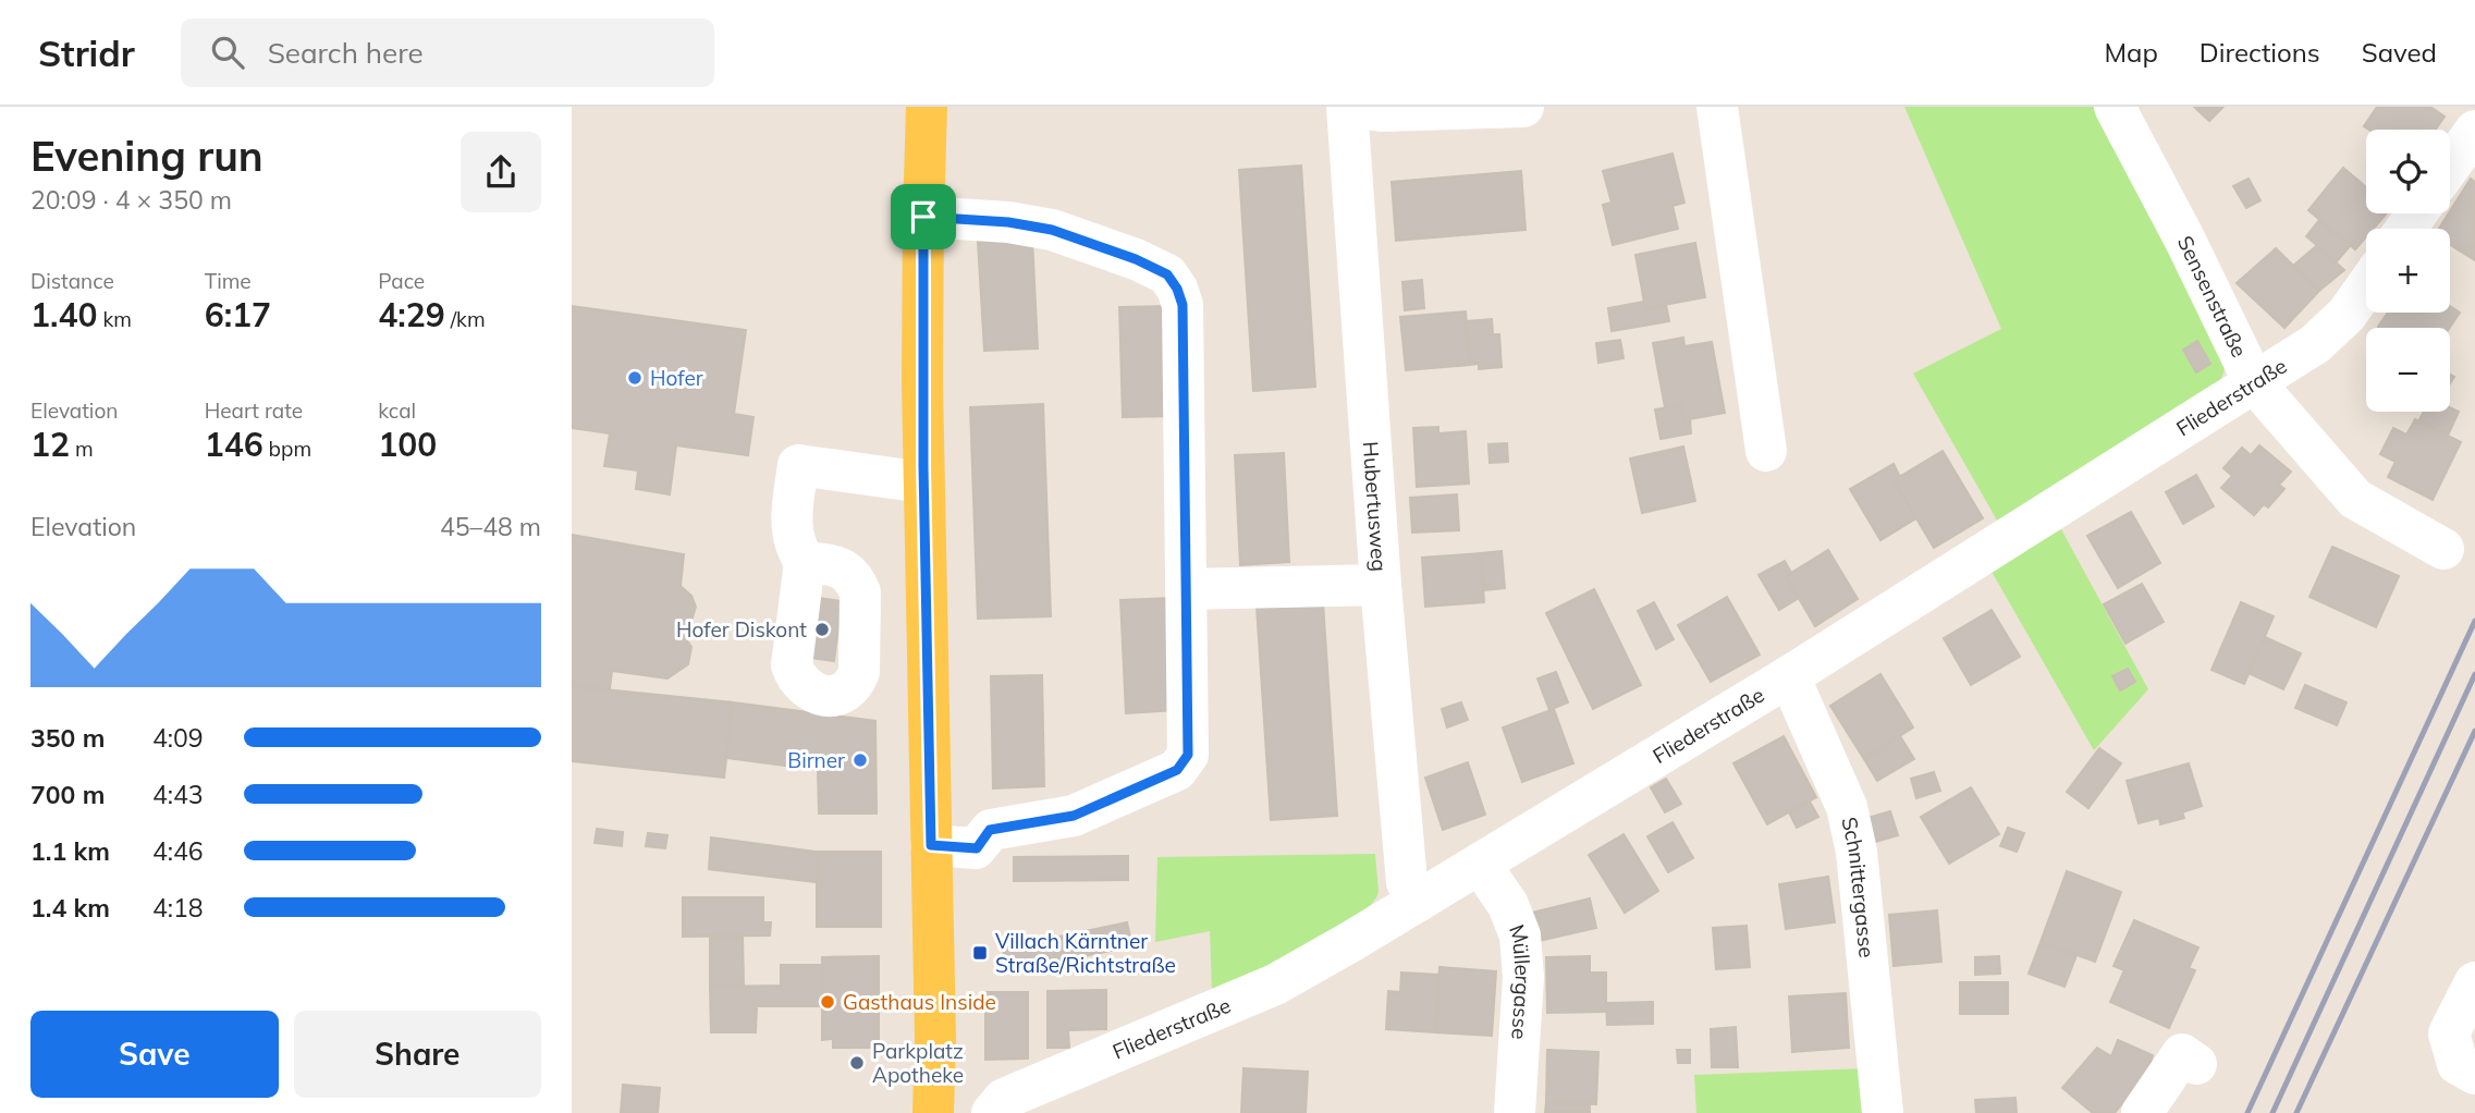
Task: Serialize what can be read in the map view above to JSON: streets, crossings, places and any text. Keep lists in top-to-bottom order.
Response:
{
  "streets": {
    "street": [
      "Sensenstraße",
      "Fliederstraße",
      "Hubertusweg",
      "Schnittergasse",
      "Müllergasse"
    ]
  },
  "crossings": [
    ["Sensenstraße", "Fliederstraße"],
    ["Fliederstraße", "Hubertusweg"],
    ["Fliederstraße", "Schnittergasse"],
    ["Fliederstraße", "Müllergasse"]
  ],
  "places": {
    "other": [
      "Hofer",
      "Hofer Diskont",
      "Birner",
      "Gasthaus Inside",
      "Parkplatz Apotheke"
    ],
    "transit": ["Villach Kärntner Straße/Richtstraße"]
  },
  "page": {
    "header": "Stridr",
    "search": "Search here",
    "nav": ["Map", "Directions", "Saved"],
    "heading": ["Evening run", "20:09 · 4 × 350 m"],
    "map_buttons": ["+", "−"],
    "stats": [
      ["Distance", "1.40 km"],
      ["Time", "6:17"],
      ["Pace", "4:29 /km"],
      ["Elevation", "12 m"],
      ["Heart rate", "146 bpm"],
      ["kcal", "100"]
    ],
    "chart": ["Elevation", "45–48 m"],
    "list": [
      {
        "name": "350 m",
        "note": "4:09"
      },
      {
        "name": "700 m",
        "note": "4:43"
      },
      {
        "name": "1.1 km",
        "note": "4:46"
      },
      {
        "name": "1.4 km",
        "note": "4:18"
      }
    ],
    "buttons": ["Save", "Share"]
  }
}
